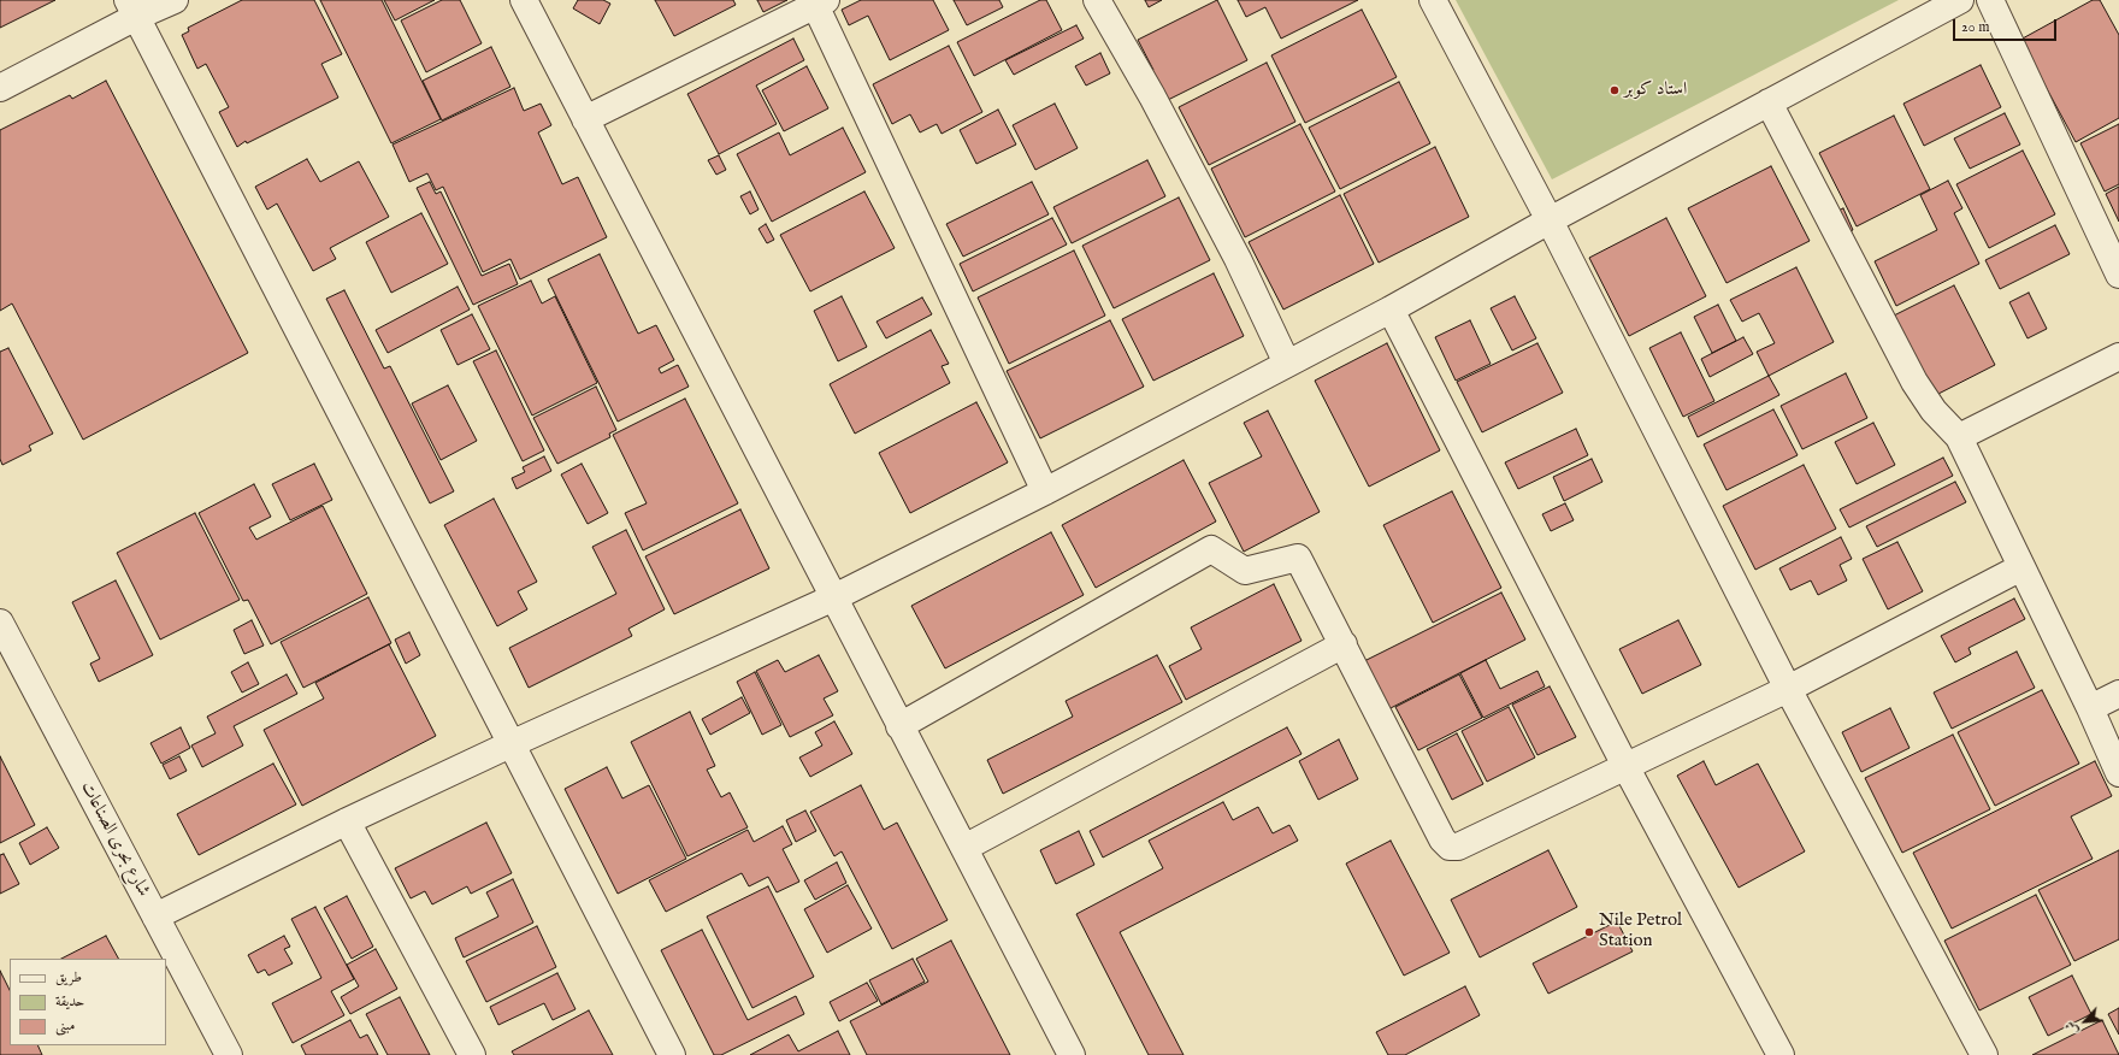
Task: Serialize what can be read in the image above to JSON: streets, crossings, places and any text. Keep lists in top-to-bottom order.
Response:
{
  "streets": {
    "street": ["شارع بحرى الصناعات"]
  },
  "places": ["استاد كوبر", "Nile Petrol Station"],
  "legend": ["طريق", "حديقة", "مبنى"],
  "scale_bar": "20 m",
  "north": "bottom left"
}
